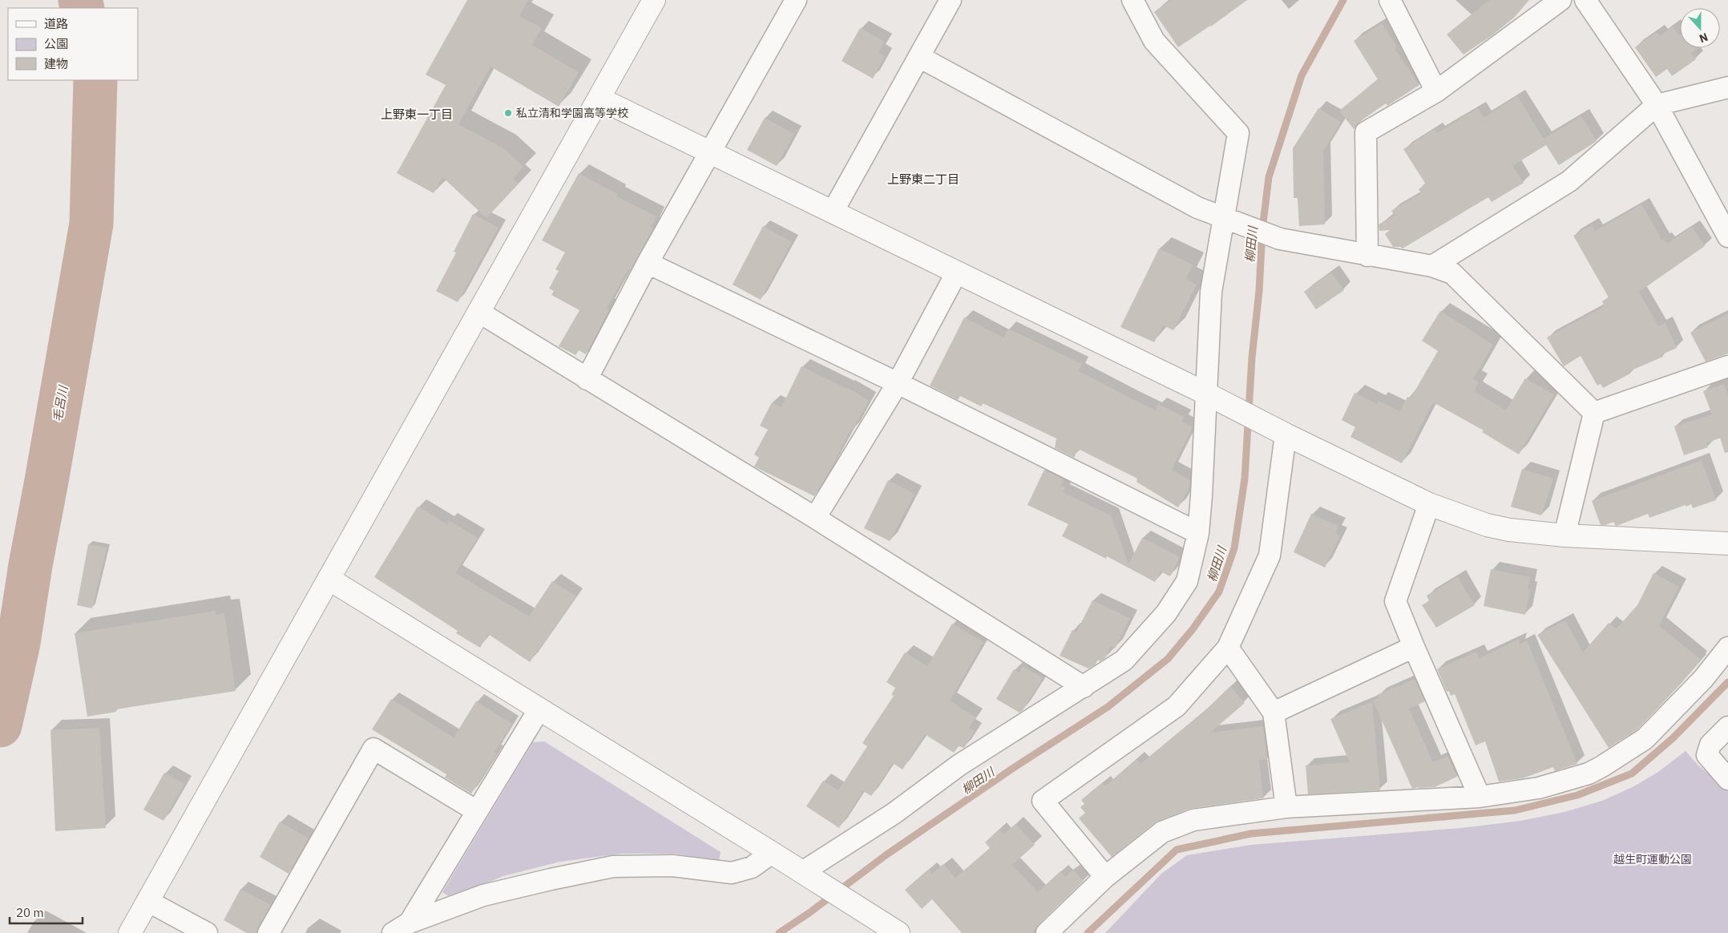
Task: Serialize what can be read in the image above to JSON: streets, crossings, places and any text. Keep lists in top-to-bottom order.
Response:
{
  "districts": ["上野東一丁目", "上野東二丁目"],
  "water": ["柳田川", "毛呂川"],
  "parks": ["越生町運動公園"],
  "places": ["私立清和学園高等学校"],
  "legend": ["道路", "公園", "建物"],
  "scale_bar": "20 m",
  "north": "bottom"
}
